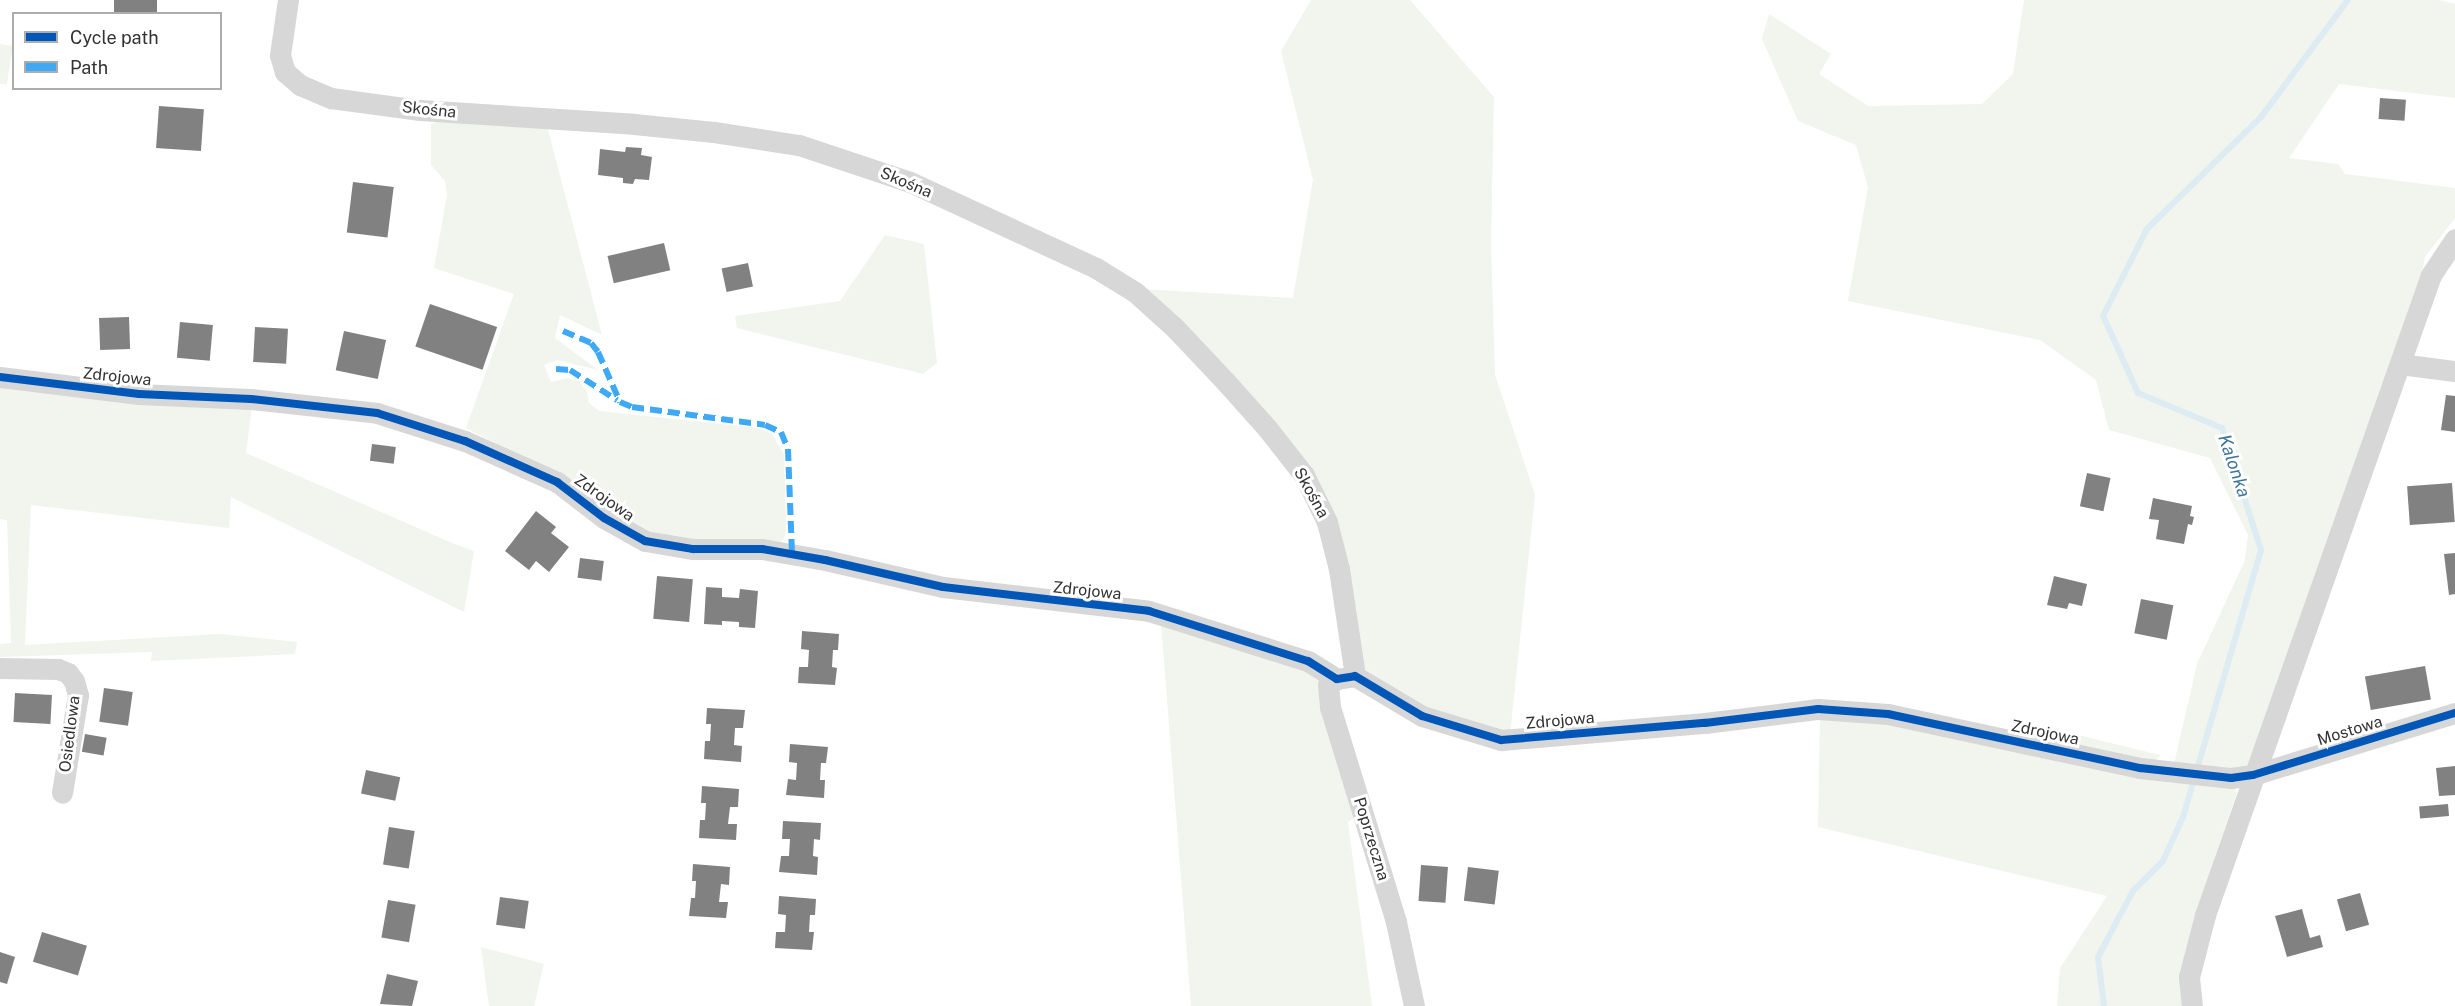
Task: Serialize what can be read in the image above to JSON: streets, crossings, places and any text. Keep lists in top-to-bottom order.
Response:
{
  "streets": {
    "street": [
      "Skośna",
      "Zdrojowa",
      "Mostowa",
      "Osiedlowa",
      "Poprzeczna"
    ]
  },
  "crossings": [
    ["Skośna", "Zdrojowa"],
    ["Skośna", "Poprzeczna"],
    ["Zdrojowa", "Mostowa"],
    ["Zdrojowa", "Poprzeczna"]
  ],
  "water": ["Kalonka"],
  "legend": ["Cycle path", "Path"]
}
